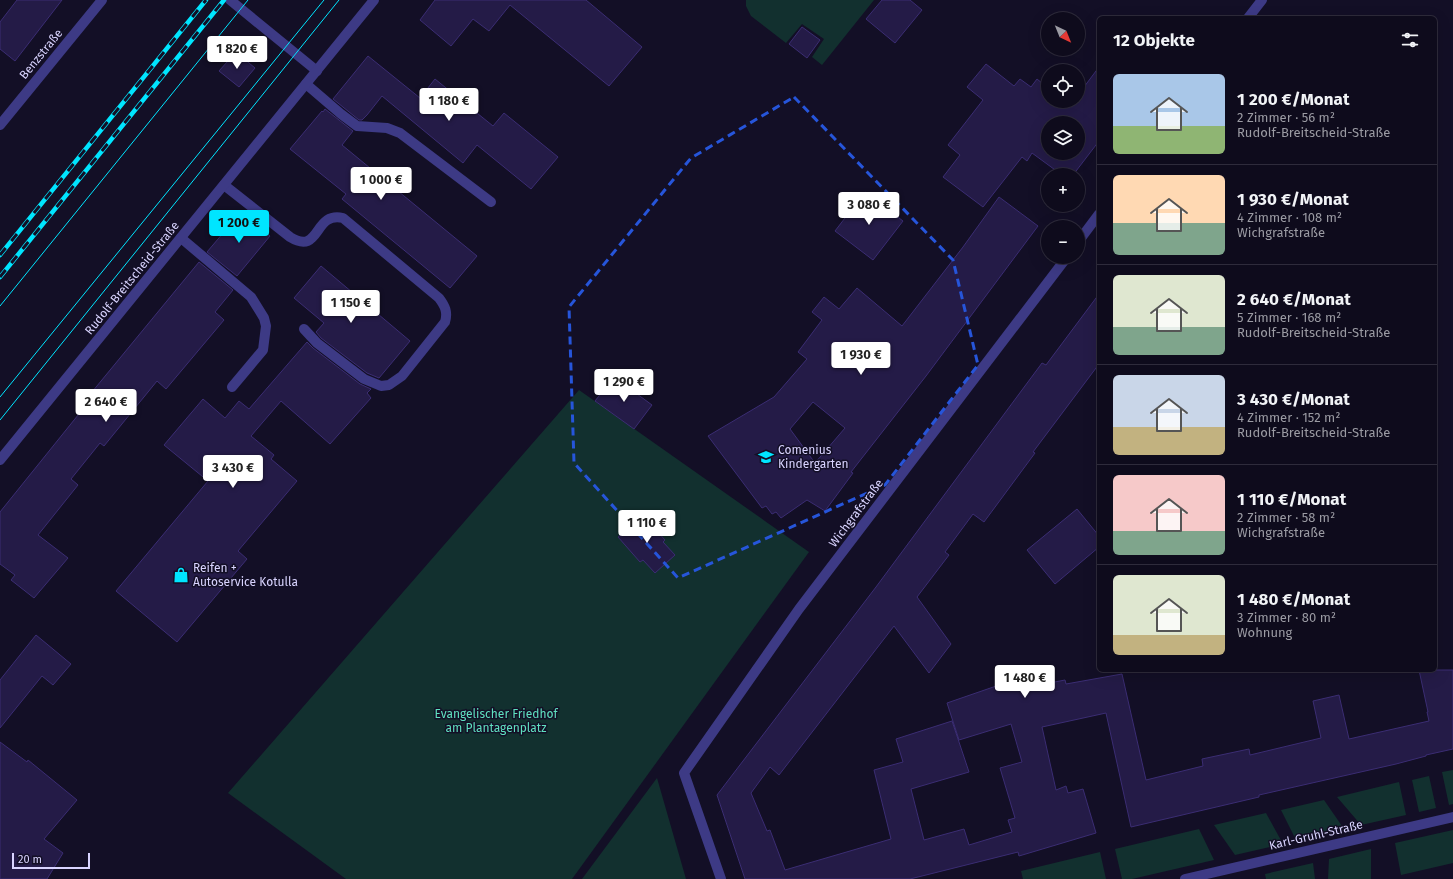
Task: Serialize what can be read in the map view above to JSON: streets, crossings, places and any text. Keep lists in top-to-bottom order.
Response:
{
  "streets": {
    "street": [
      "Benzstraße",
      "Rudolf-Breitscheid-Straße",
      "Wichgrafstraße",
      "Karl-Gruhl-Straße"
    ]
  },
  "parks": ["Evangelischer Friedhof am Plantagenplatz"],
  "places": {
    "school or university": ["Comenius Kindergarten"],
    "shop": ["Reifen + Autoservice Kotulla"]
  },
  "scale_bar": "20 m",
  "north": "bottom right",
  "page": {
    "map_buttons": ["+", "−"],
    "heading": "12 Objekte",
    "price": [
      "1 820 €",
      "1 180 €",
      "1 000 €",
      "3 080 €",
      "1 200 €",
      "1 150 €",
      "1 930 €",
      "1 290 €",
      "2 640 €",
      "3 430 €",
      "1 110 €",
      "1 480 €"
    ],
    "list": [
      {
        "name": "1 200 €/Monat",
        "note": "2 Zimmer · 56 m² · Rudolf-Breitscheid-Straße"
      },
      {
        "name": "1 930 €/Monat",
        "note": "4 Zimmer · 108 m² · Wichgrafstraße"
      },
      {
        "name": "2 640 €/Monat",
        "note": "5 Zimmer · 168 m² · Rudolf-Breitscheid-Straße"
      },
      {
        "name": "3 430 €/Monat",
        "note": "4 Zimmer · 152 m² · Rudolf-Breitscheid-Straße"
      },
      {
        "name": "1 110 €/Monat",
        "note": "2 Zimmer · 58 m² · Wichgrafstraße"
      },
      {
        "name": "1 480 €/Monat",
        "note": "3 Zimmer · 80 m² · Wohnung"
      }
    ],
    "scale": "20 m"
  }
}
